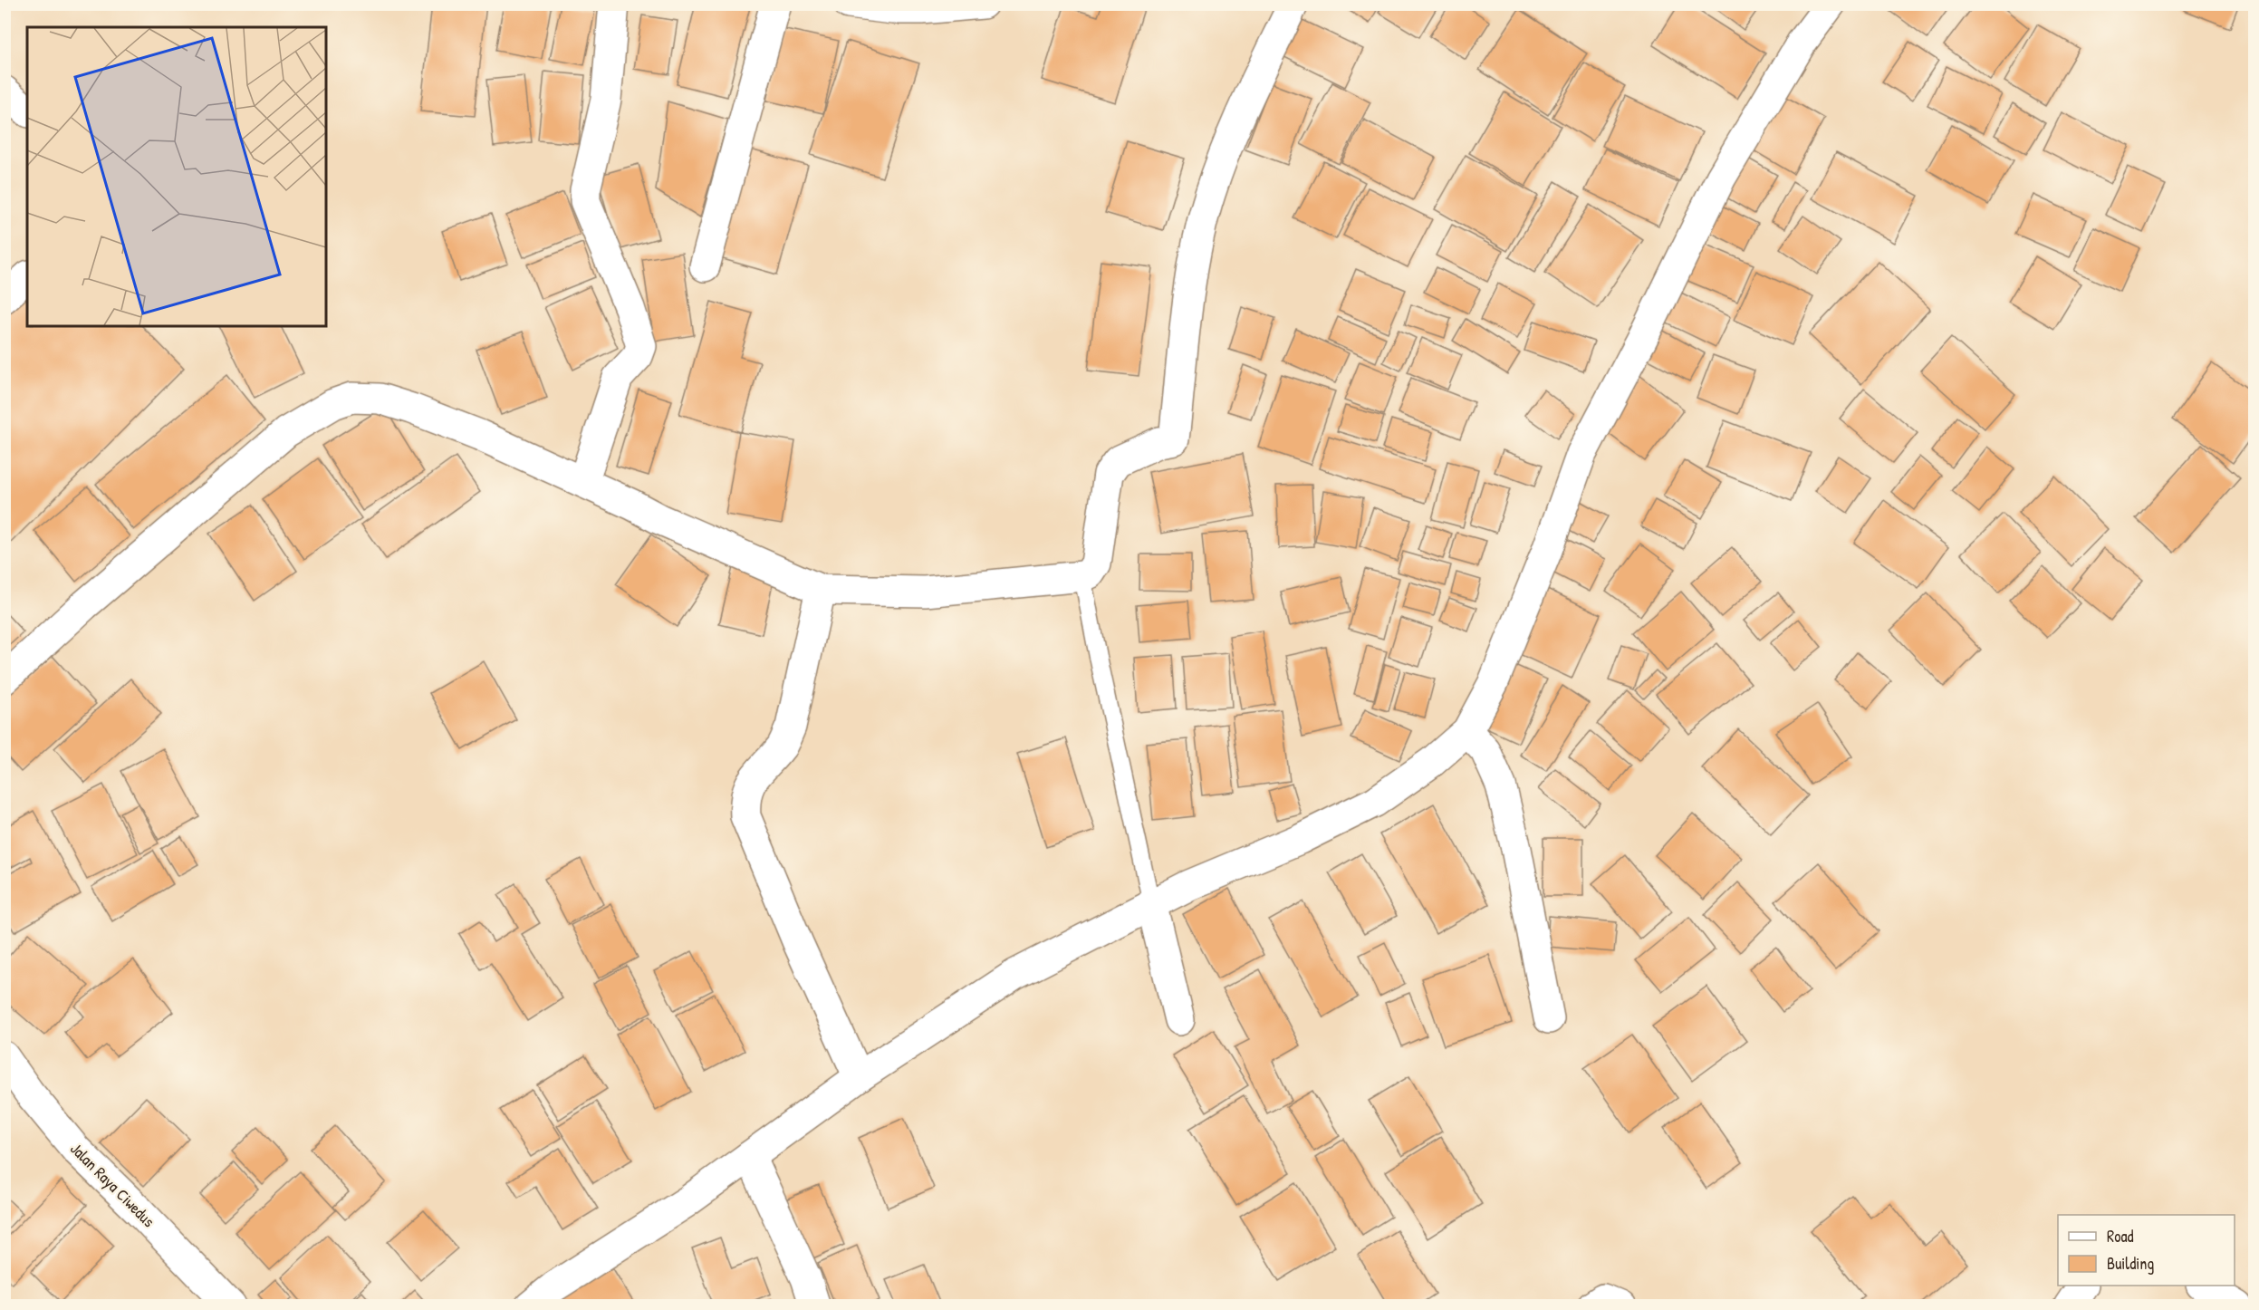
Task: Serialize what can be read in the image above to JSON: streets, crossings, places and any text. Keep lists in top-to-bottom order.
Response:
{
  "streets": {
    "street": ["Jalan Raya Ciwedus"]
  },
  "legend": ["Road", "Building"]
}
